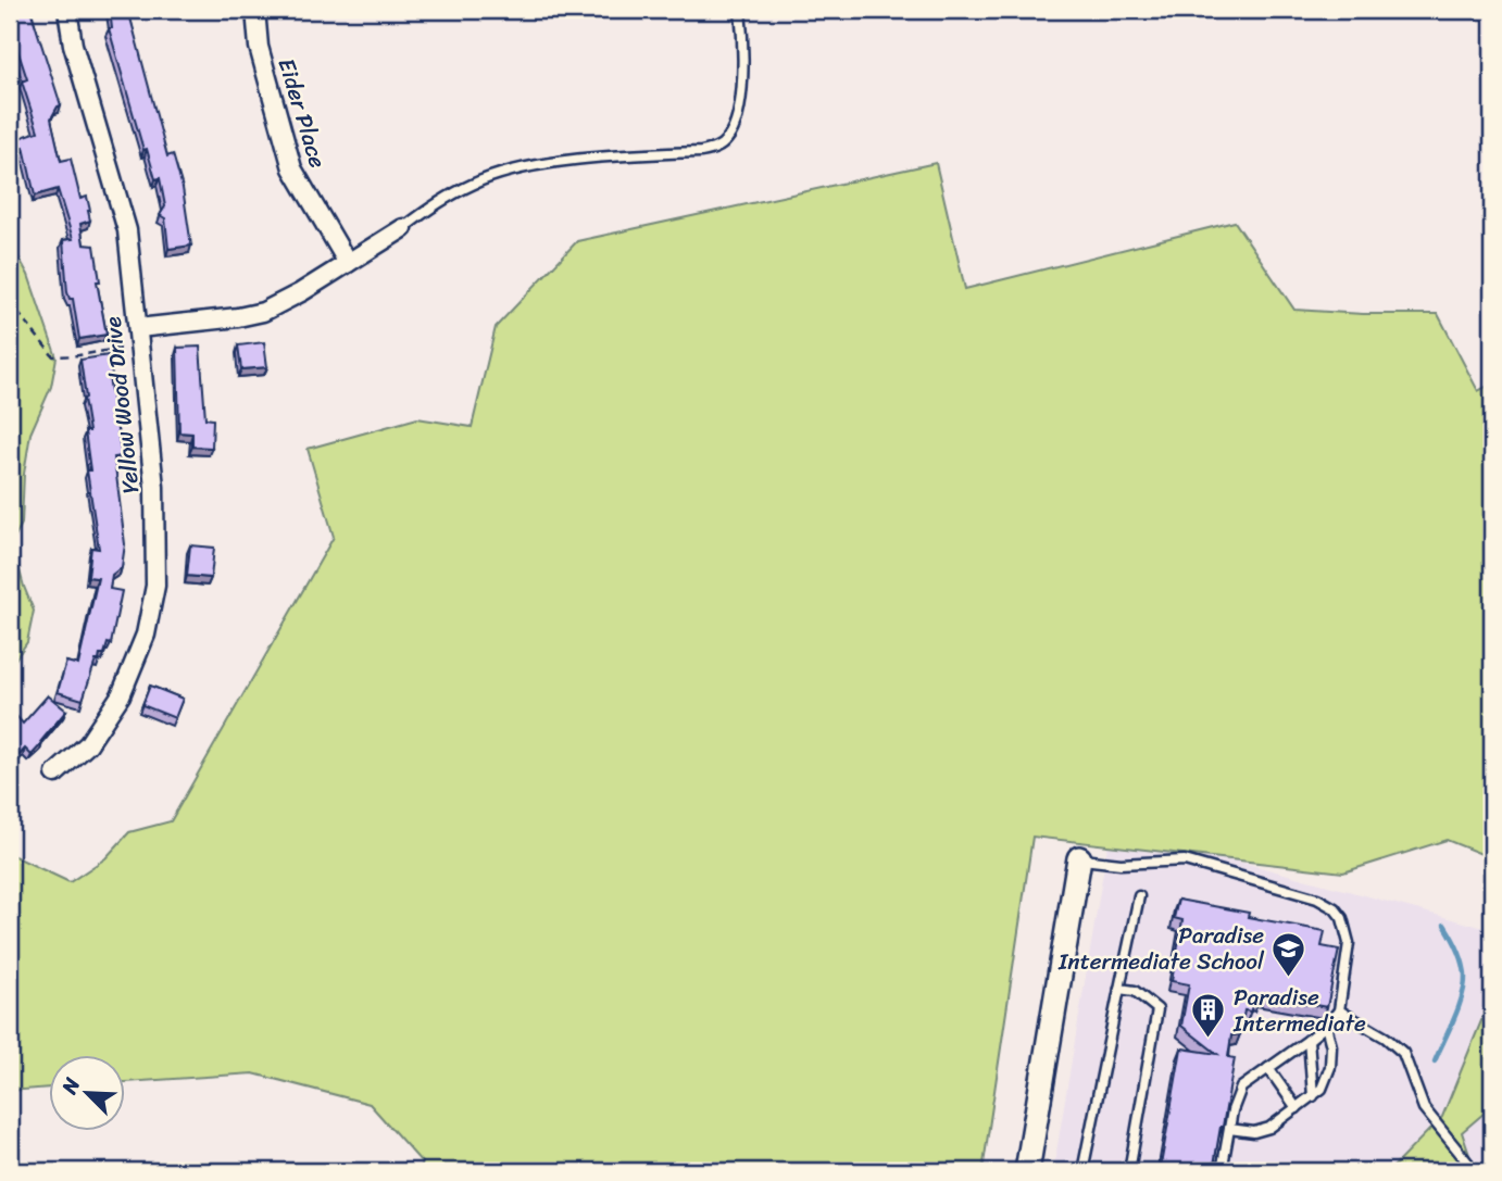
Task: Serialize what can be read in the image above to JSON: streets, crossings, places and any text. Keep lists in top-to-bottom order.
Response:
{
  "streets": {
    "street": ["Eider Place", "Yellow Wood Drive"]
  },
  "places": {
    "school or university": ["Paradise Intermediate School"],
    "building": ["Paradise Intermediate"]
  },
  "north": "top left"
}
